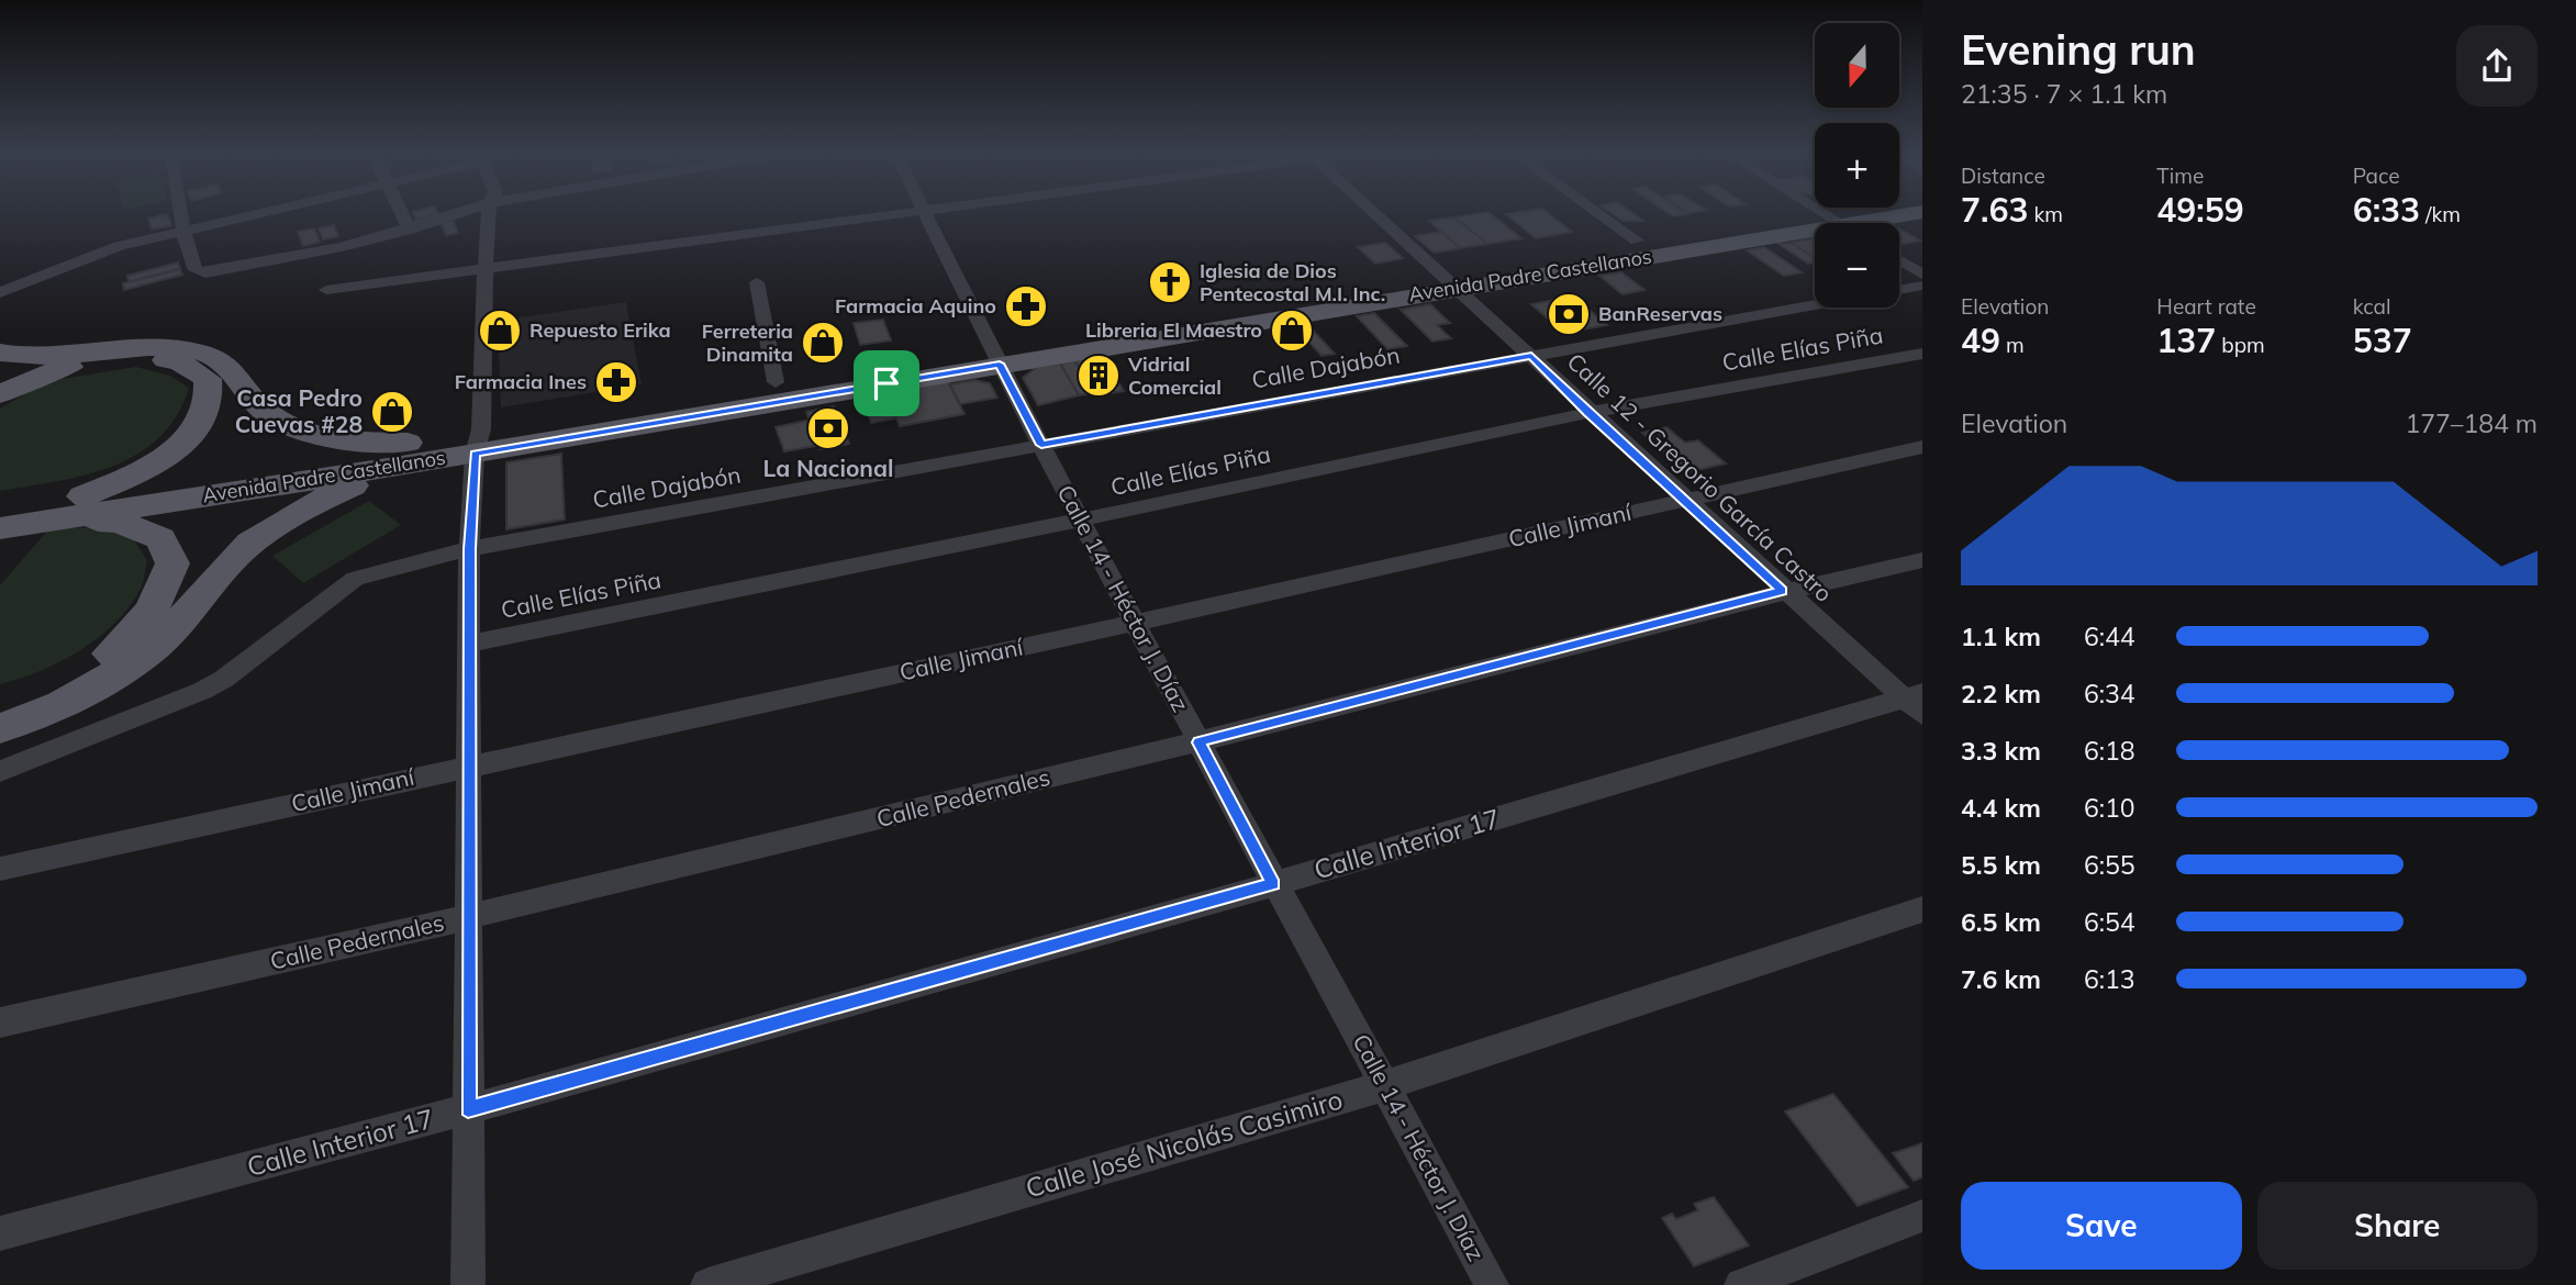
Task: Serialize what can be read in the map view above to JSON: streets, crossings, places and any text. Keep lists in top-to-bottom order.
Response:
{
  "streets": {
    "main road": ["Avenida Padre Castellanos"],
    "street": [
      "Calle Elías Piña",
      "Calle Dajabón",
      "Calle 12 - Gregorio García Castro",
      "Calle Jimaní",
      "Calle 14 - Héctor J. Díaz",
      "Calle Pedernales",
      "Calle Interior 17",
      "Calle José Nicolás Casimiro"
    ]
  },
  "crossings": [
    ["Avenida Padre Castellanos", "Calle 12 - Gregorio García Castro"],
    ["Avenida Padre Castellanos", "Calle 14 - Héctor J. Díaz"],
    ["Calle Elías Piña", "Calle 12 - Gregorio García Castro"],
    ["Calle Elías Piña", "Calle 14 - Héctor J. Díaz"],
    ["Calle Dajabón", "Calle 12 - Gregorio García Castro"],
    ["Calle Dajabón", "Calle 14 - Héctor J. Díaz"],
    ["Calle 12 - Gregorio García Castro", "Calle Jimaní"],
    ["Calle 12 - Gregorio García Castro", "Calle Pedernales"],
    ["Calle 12 - Gregorio García Castro", "Calle Interior 17"],
    ["Calle Jimaní", "Calle 14 - Héctor J. Díaz"],
    ["Calle 14 - Héctor J. Díaz", "Calle Pedernales"],
    ["Calle 14 - Héctor J. Díaz", "Calle Interior 17"],
    ["Calle 14 - Héctor J. Díaz", "Calle José Nicolás Casimiro"]
  ],
  "places": {
    "church": ["Iglesia de Dios Pentecostal M.I. Inc."],
    "pharmacy": ["Farmacia Aquino", "Farmacia Ines"],
    "bank": ["BanReservas", "La Nacional"],
    "shop": [
      "Repuesto Erika",
      "Libreria El Maestro",
      "Ferreteria Dinamita",
      "Casa Pedro Cuevas #28"
    ],
    "building": ["Vidrial Comercial"]
  },
  "north": "bottom",
  "page": {
    "heading": ["Evening run", "21:35 · 7 × 1.1 km"],
    "map_buttons": ["+", "−"],
    "stats": [
      ["Distance", "7.63 km"],
      ["Time", "49:59"],
      ["Pace", "6:33 /km"],
      ["Elevation", "49 m"],
      ["Heart rate", "137 bpm"],
      ["kcal", "537"]
    ],
    "chart": ["Elevation", "177–184 m"],
    "list": [
      {
        "name": "1.1 km",
        "note": "6:44"
      },
      {
        "name": "2.2 km",
        "note": "6:34"
      },
      {
        "name": "3.3 km",
        "note": "6:18"
      },
      {
        "name": "4.4 km",
        "note": "6:10"
      },
      {
        "name": "5.5 km",
        "note": "6:55"
      },
      {
        "name": "6.5 km",
        "note": "6:54"
      },
      {
        "name": "7.6 km",
        "note": "6:13"
      }
    ],
    "buttons": ["Save", "Share"]
  }
}
